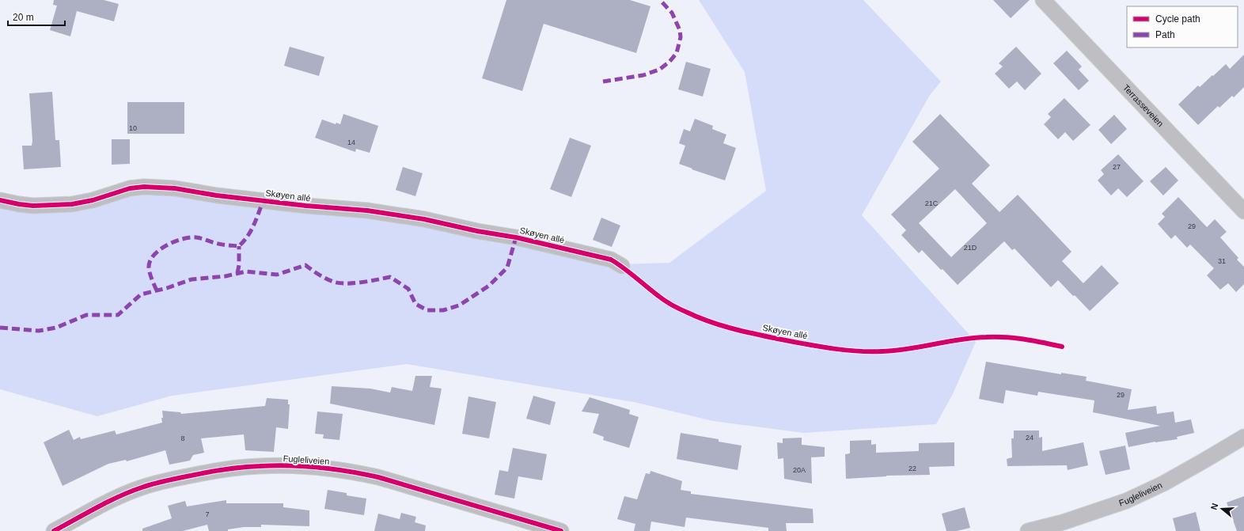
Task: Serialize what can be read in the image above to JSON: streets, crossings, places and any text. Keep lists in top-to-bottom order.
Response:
{
  "streets": {
    "street": ["Terrasseveien", "Skøyen allé", "Fugleliveien"]
  },
  "house_numbers": [
    "10",
    "14",
    "27",
    "21C",
    "29",
    "21D",
    "31",
    "29",
    "24",
    "8",
    "22",
    "20A",
    "7"
  ],
  "legend": ["Cycle path", "Path"],
  "scale_bar": "20 m",
  "north": "left"
}
